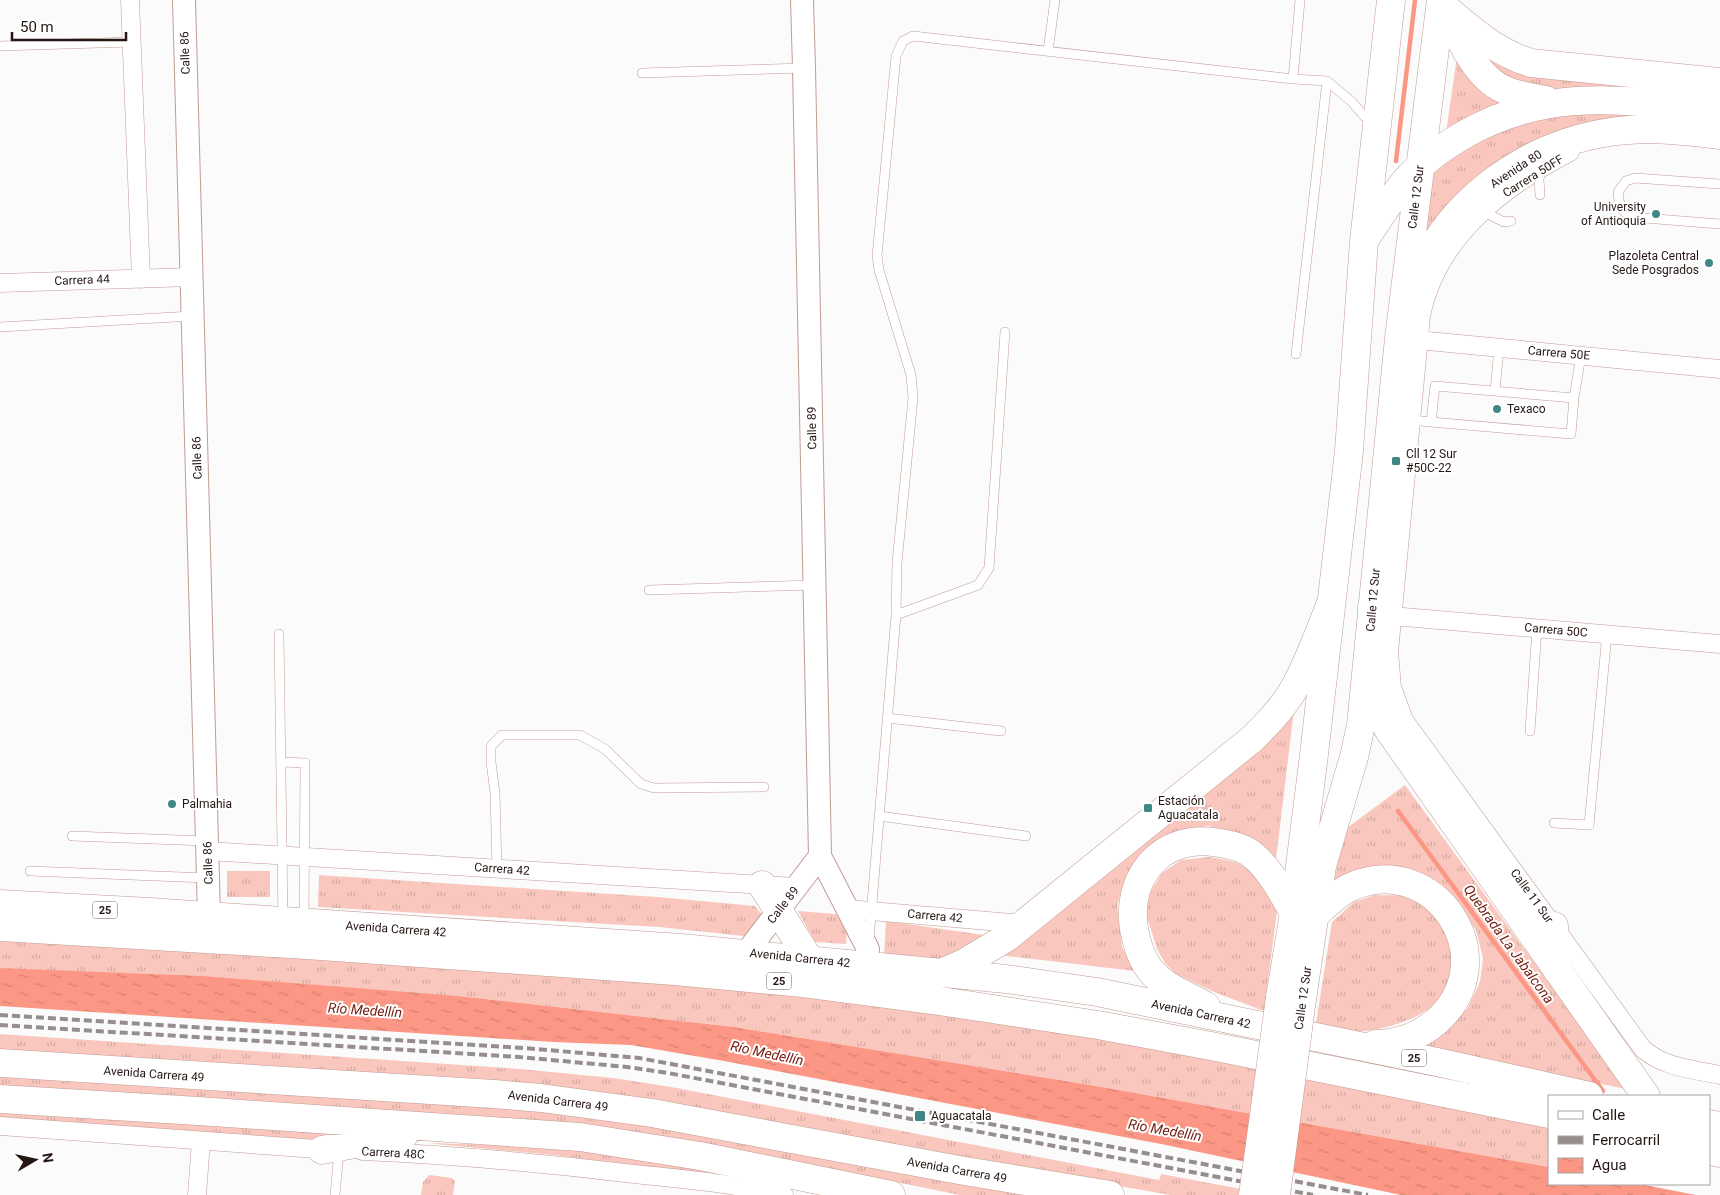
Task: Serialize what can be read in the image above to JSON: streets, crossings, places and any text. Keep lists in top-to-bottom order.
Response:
{
  "streets": {
    "main road": [
      "Avenida 80",
      "Calle 12 Sur",
      "25",
      "Avenida Carrera 42",
      "Avenida Carrera 49"
    ],
    "street": [
      "Calle 86",
      "Carrera 50FF",
      "Carrera 44",
      "Carrera 50E",
      "Calle 89",
      "Carrera 50C",
      "Carrera 42",
      "Calle 11 Sur",
      "Carrera 48C"
    ]
  },
  "crossings": [
    ["Calle 86", "Carrera 44"],
    ["Calle 86", "Carrera 42"],
    ["Calle 86", "Avenida Carrera 42"],
    ["Avenida 80", "Carrera 50FF"],
    ["Avenida 80", "Calle 12 Sur"],
    ["Avenida 80", "Carrera 50E"],
    ["Carrera 50FF", "Calle 12 Sur"],
    ["Carrera 50FF", "Carrera 50E"],
    ["Calle 12 Sur", "Carrera 50E"],
    ["Calle 12 Sur", "Carrera 50C"],
    ["Calle 12 Sur", "Calle 11 Sur"],
    ["Calle 89", "Carrera 42"],
    ["Calle 89", "Avenida Carrera 42"]
  ],
  "water": ["Quebrada La Jabalcona", "Río Medellín"],
  "places": {
    "other": [
      "University of Antioquia",
      "Plazoleta Central Sede Posgrados",
      "Texaco",
      "Palmahia"
    ],
    "transit": ["Cll 12 Sur #50C-22", "Estación Aguacatala", "Aguacatala"]
  },
  "legend": ["Calle", "Ferrocarril", "Agua"],
  "scale_bar": "50 m",
  "north": "right"
}
